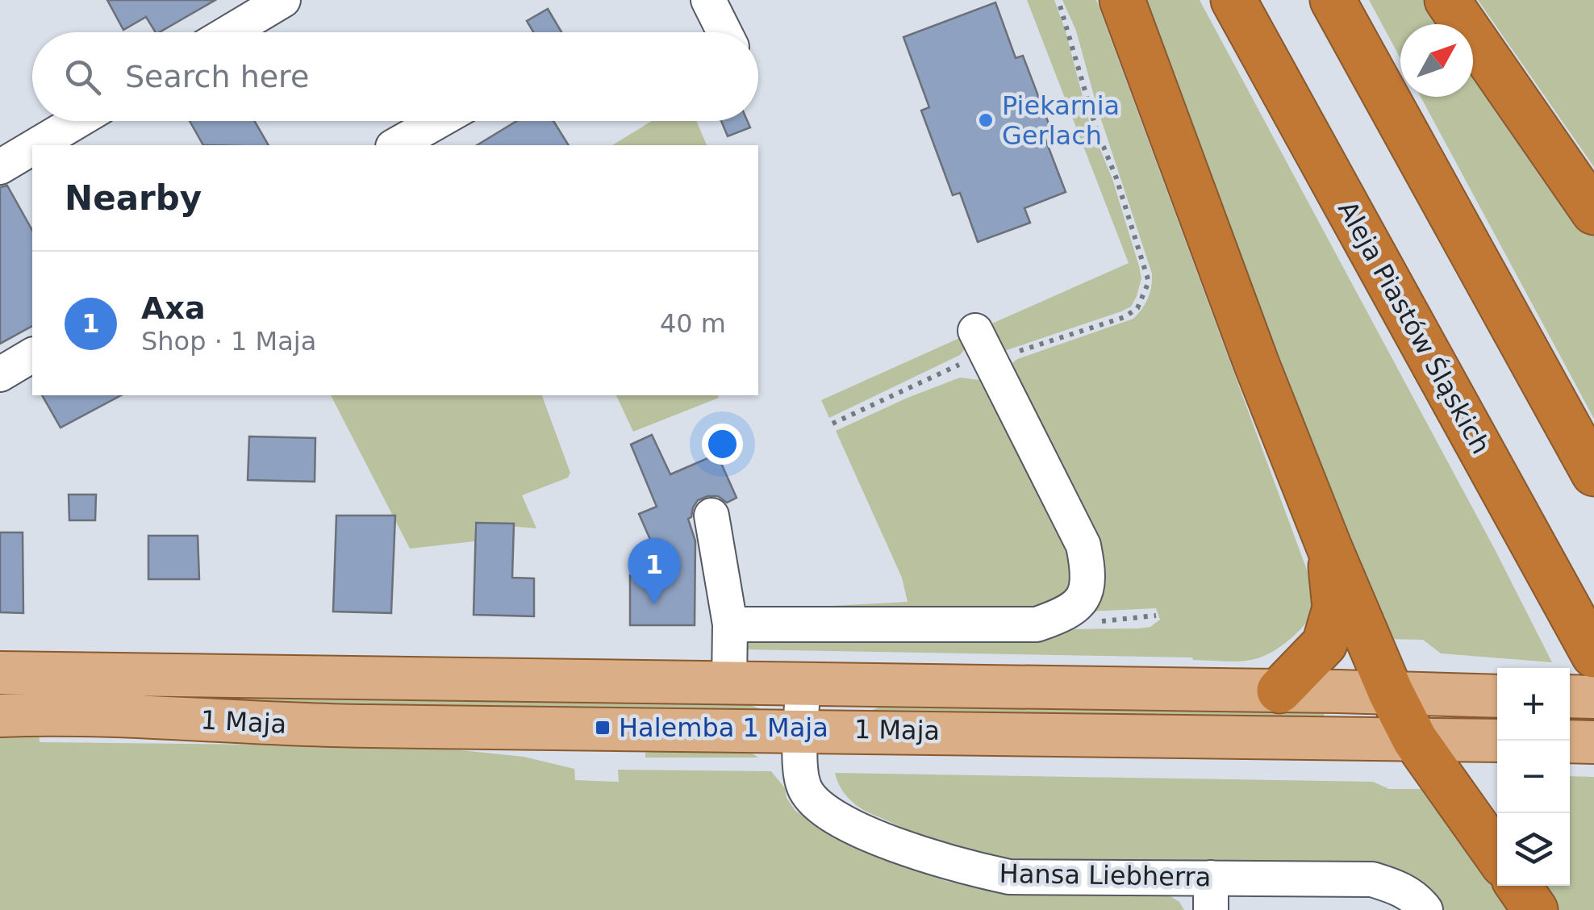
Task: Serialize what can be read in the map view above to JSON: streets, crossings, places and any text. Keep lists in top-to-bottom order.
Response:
{
  "streets": {
    "highway": ["Aleja Piastów Śląskich"],
    "main road": ["1 Maja"],
    "street": ["Hansa Liebherra"]
  },
  "crossings": [
    ["1 Maja", "Hansa Liebherra"]
  ],
  "places": {
    "other": ["Piekarnia Gerlach"],
    "transit": ["Halemba 1 Maja"]
  },
  "north": "top right",
  "page": {
    "search": "Search here",
    "heading": "Nearby",
    "list": [
      {
        "mark": "1",
        "name": "Axa",
        "note": "Shop · 1 Maja",
        "value": "40 m"
      }
    ],
    "pins": "1",
    "map_buttons": ["+", "−"]
  }
}
